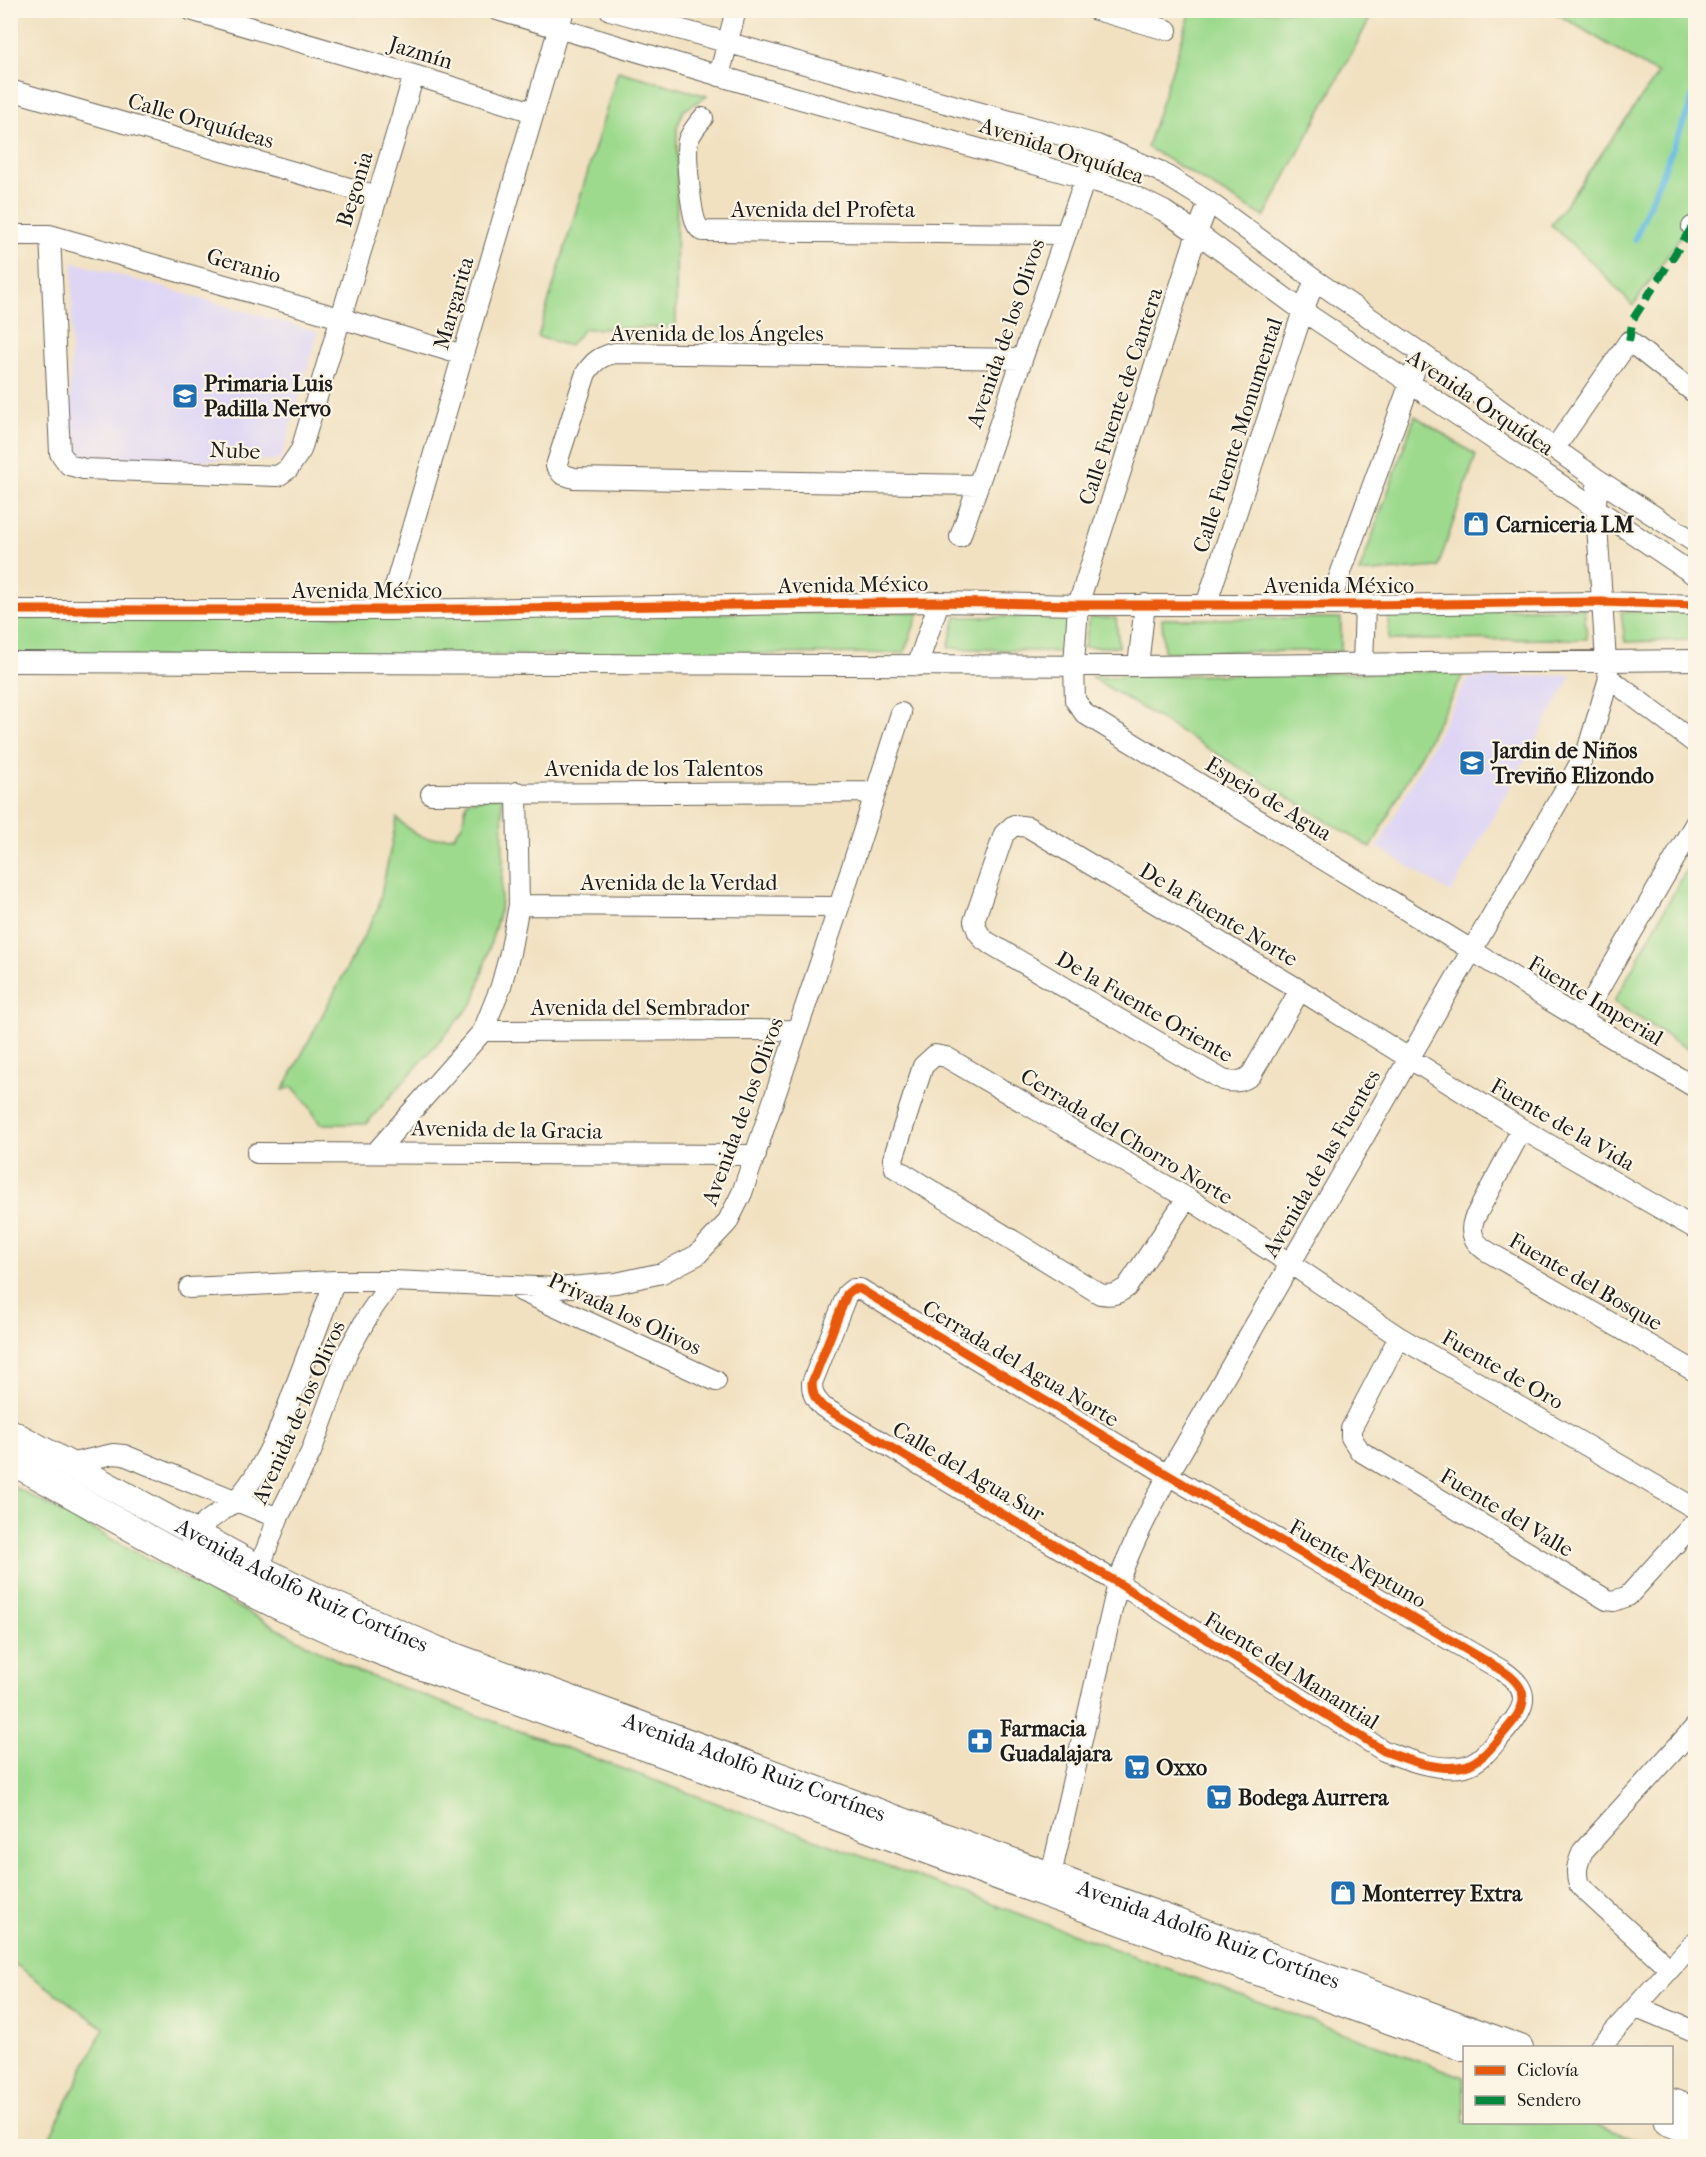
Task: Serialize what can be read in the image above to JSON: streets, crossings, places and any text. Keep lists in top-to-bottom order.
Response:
{
  "streets": {
    "main road": ["Avenida Adolfo Ruiz Cortínes"],
    "street": [
      "Jazmín",
      "Calle Orquídeas",
      "Avenida Orquídea",
      "Begonia",
      "Avenida del Profeta",
      "Geranio",
      "Margarita",
      "Avenida de los Ángeles",
      "Avenida de los Olivos",
      "Calle Fuente de Cantera",
      "Calle Fuente Monumental",
      "Nube",
      "Avenida México",
      "Avenida de los Talentos",
      "Espejo de Agua",
      "Avenida de la Verdad",
      "De la Fuente Norte",
      "Fuente Imperial",
      "De la Fuente Oriente",
      "Avenida del Sembrador",
      "Fuente de la Vida",
      "Avenida de la Gracia",
      "Cerrada del Chorro Norte",
      "Avenida de las Fuentes",
      "Fuente del Bosque",
      "Privada los Olivos",
      "Cerrada del Agua Norte",
      "Fuente de Oro",
      "Calle del Agua Sur",
      "Fuente del Valle",
      "Fuente Neptuno",
      "Fuente del Manantial"
    ]
  },
  "crossings": [
    ["Jazmín", "Begonia"],
    ["Jazmín", "Margarita"],
    ["Calle Orquídeas", "Begonia"],
    ["Avenida Orquídea", "Margarita"],
    ["Avenida Orquídea", "Avenida de los Olivos"],
    ["Avenida Orquídea", "Calle Fuente de Cantera"],
    ["Avenida Orquídea", "Calle Fuente Monumental"],
    ["Avenida Orquídea", "Avenida de las Fuentes"],
    ["Begonia", "Geranio"],
    ["Begonia", "Nube"],
    ["Avenida del Profeta", "Avenida de los Olivos"],
    ["Geranio", "Margarita"],
    ["Geranio", "Nube"],
    ["Margarita", "Avenida México"],
    ["Avenida de los Ángeles", "Avenida de los Olivos"],
    ["Avenida de los Olivos", "Avenida de los Talentos"],
    ["Avenida de los Olivos", "Avenida de la Verdad"],
    ["Avenida de los Olivos", "Avenida del Sembrador"],
    ["Avenida de los Olivos", "Avenida de la Gracia"],
    ["Avenida de los Olivos", "Privada los Olivos"],
    ["Avenida de los Olivos", "Avenida Adolfo Ruiz Cortínes"],
    ["Calle Fuente de Cantera", "Avenida México"],
    ["Calle Fuente de Cantera", "Espejo de Agua"],
    ["Calle Fuente Monumental", "Avenida México"],
    ["Avenida México", "Avenida de las Fuentes"],
    ["Espejo de Agua", "Fuente Imperial"],
    ["Espejo de Agua", "Avenida de las Fuentes"],
    ["De la Fuente Norte", "De la Fuente Oriente"],
    ["De la Fuente Norte", "Fuente de la Vida"],
    ["De la Fuente Norte", "Avenida de las Fuentes"],
    ["Fuente Imperial", "Avenida de las Fuentes"],
    ["Fuente de la Vida", "Avenida de las Fuentes"],
    ["Fuente de la Vida", "Fuente del Bosque"],
    ["Cerrada del Chorro Norte", "Avenida de las Fuentes"],
    ["Cerrada del Chorro Norte", "Fuente de Oro"],
    ["Avenida de las Fuentes", "Cerrada del Agua Norte"],
    ["Avenida de las Fuentes", "Fuente de Oro"],
    ["Avenida de las Fuentes", "Calle del Agua Sur"],
    ["Avenida de las Fuentes", "Fuente Neptuno"],
    ["Avenida de las Fuentes", "Avenida Adolfo Ruiz Cortínes"],
    ["Avenida de las Fuentes", "Fuente del Manantial"],
    ["Cerrada del Agua Norte", "Calle del Agua Sur"],
    ["Cerrada del Agua Norte", "Fuente Neptuno"],
    ["Fuente de Oro", "Fuente del Valle"],
    ["Calle del Agua Sur", "Fuente del Manantial"],
    ["Fuente Neptuno", "Fuente del Manantial"]
  ],
  "places": {
    "school or university": ["Primaria Luis Padilla Nervo", "Jardin de Niños Treviño Elizondo"],
    "shop": ["Carniceria LM", "Monterrey Extra"],
    "pharmacy": ["Farmacia Guadalajara"],
    "supermarket": ["Oxxo", "Bodega Aurrera"]
  },
  "legend": ["Ciclovía", "Sendero"]
}
